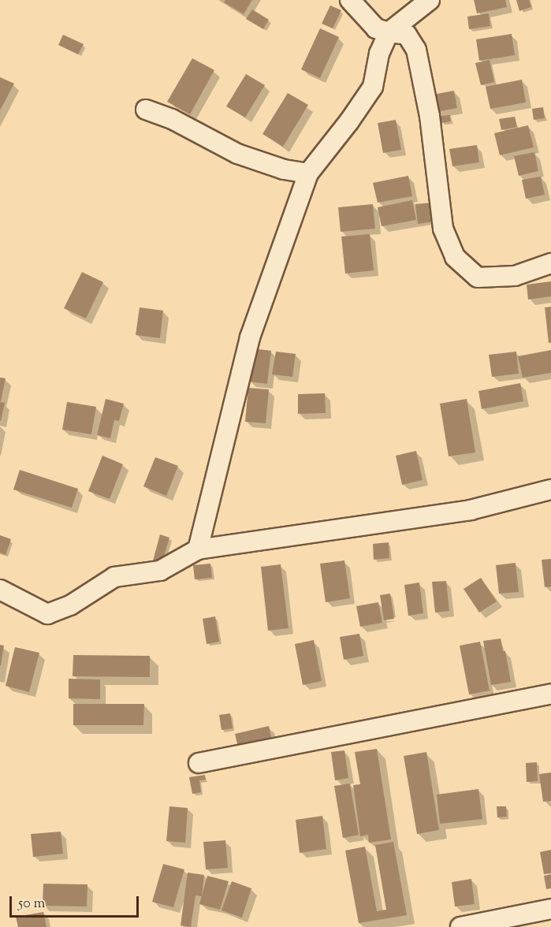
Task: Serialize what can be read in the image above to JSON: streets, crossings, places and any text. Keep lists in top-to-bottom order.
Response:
{
  "scale_bar": "50 m"
}
